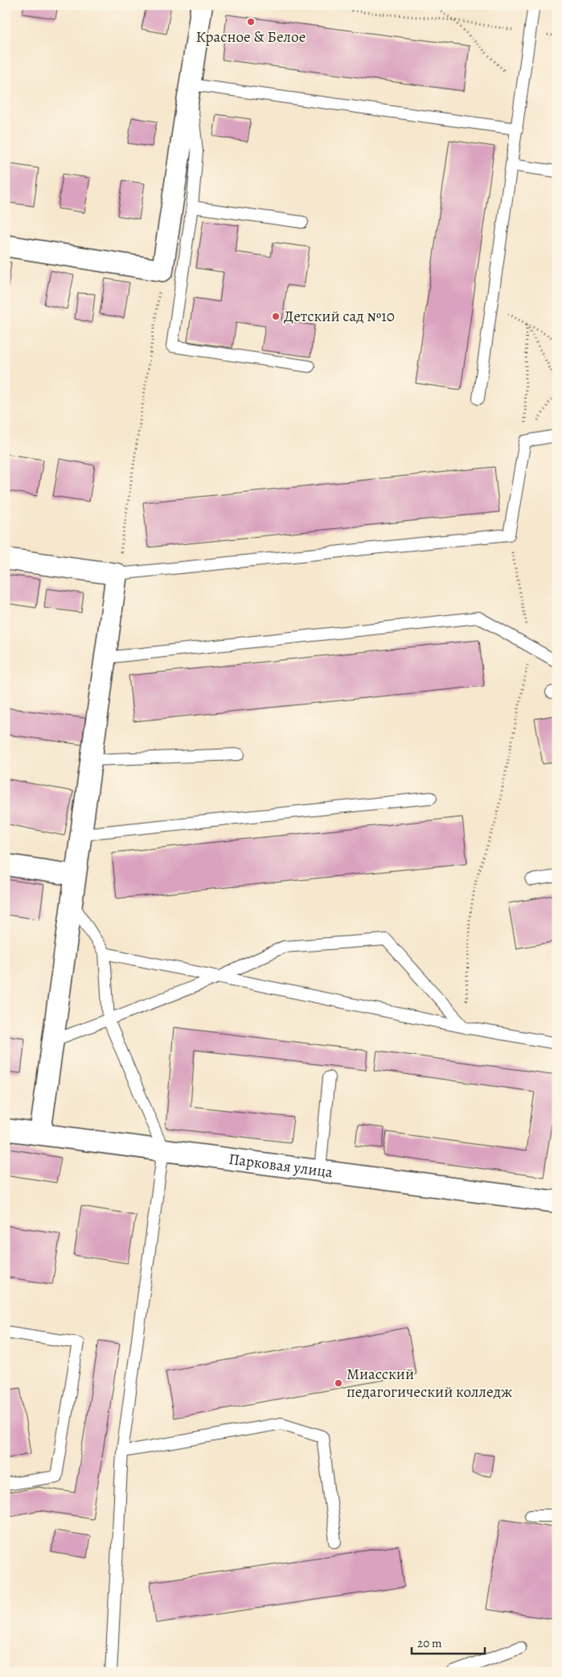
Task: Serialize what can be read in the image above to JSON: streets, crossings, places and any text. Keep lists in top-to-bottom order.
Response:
{
  "streets": {
    "street": ["Парковая улица"]
  },
  "places": ["Красное & Белое", "Детский сад №10", "Миасский педагогический колледж"],
  "scale_bar": "20 m"
}
